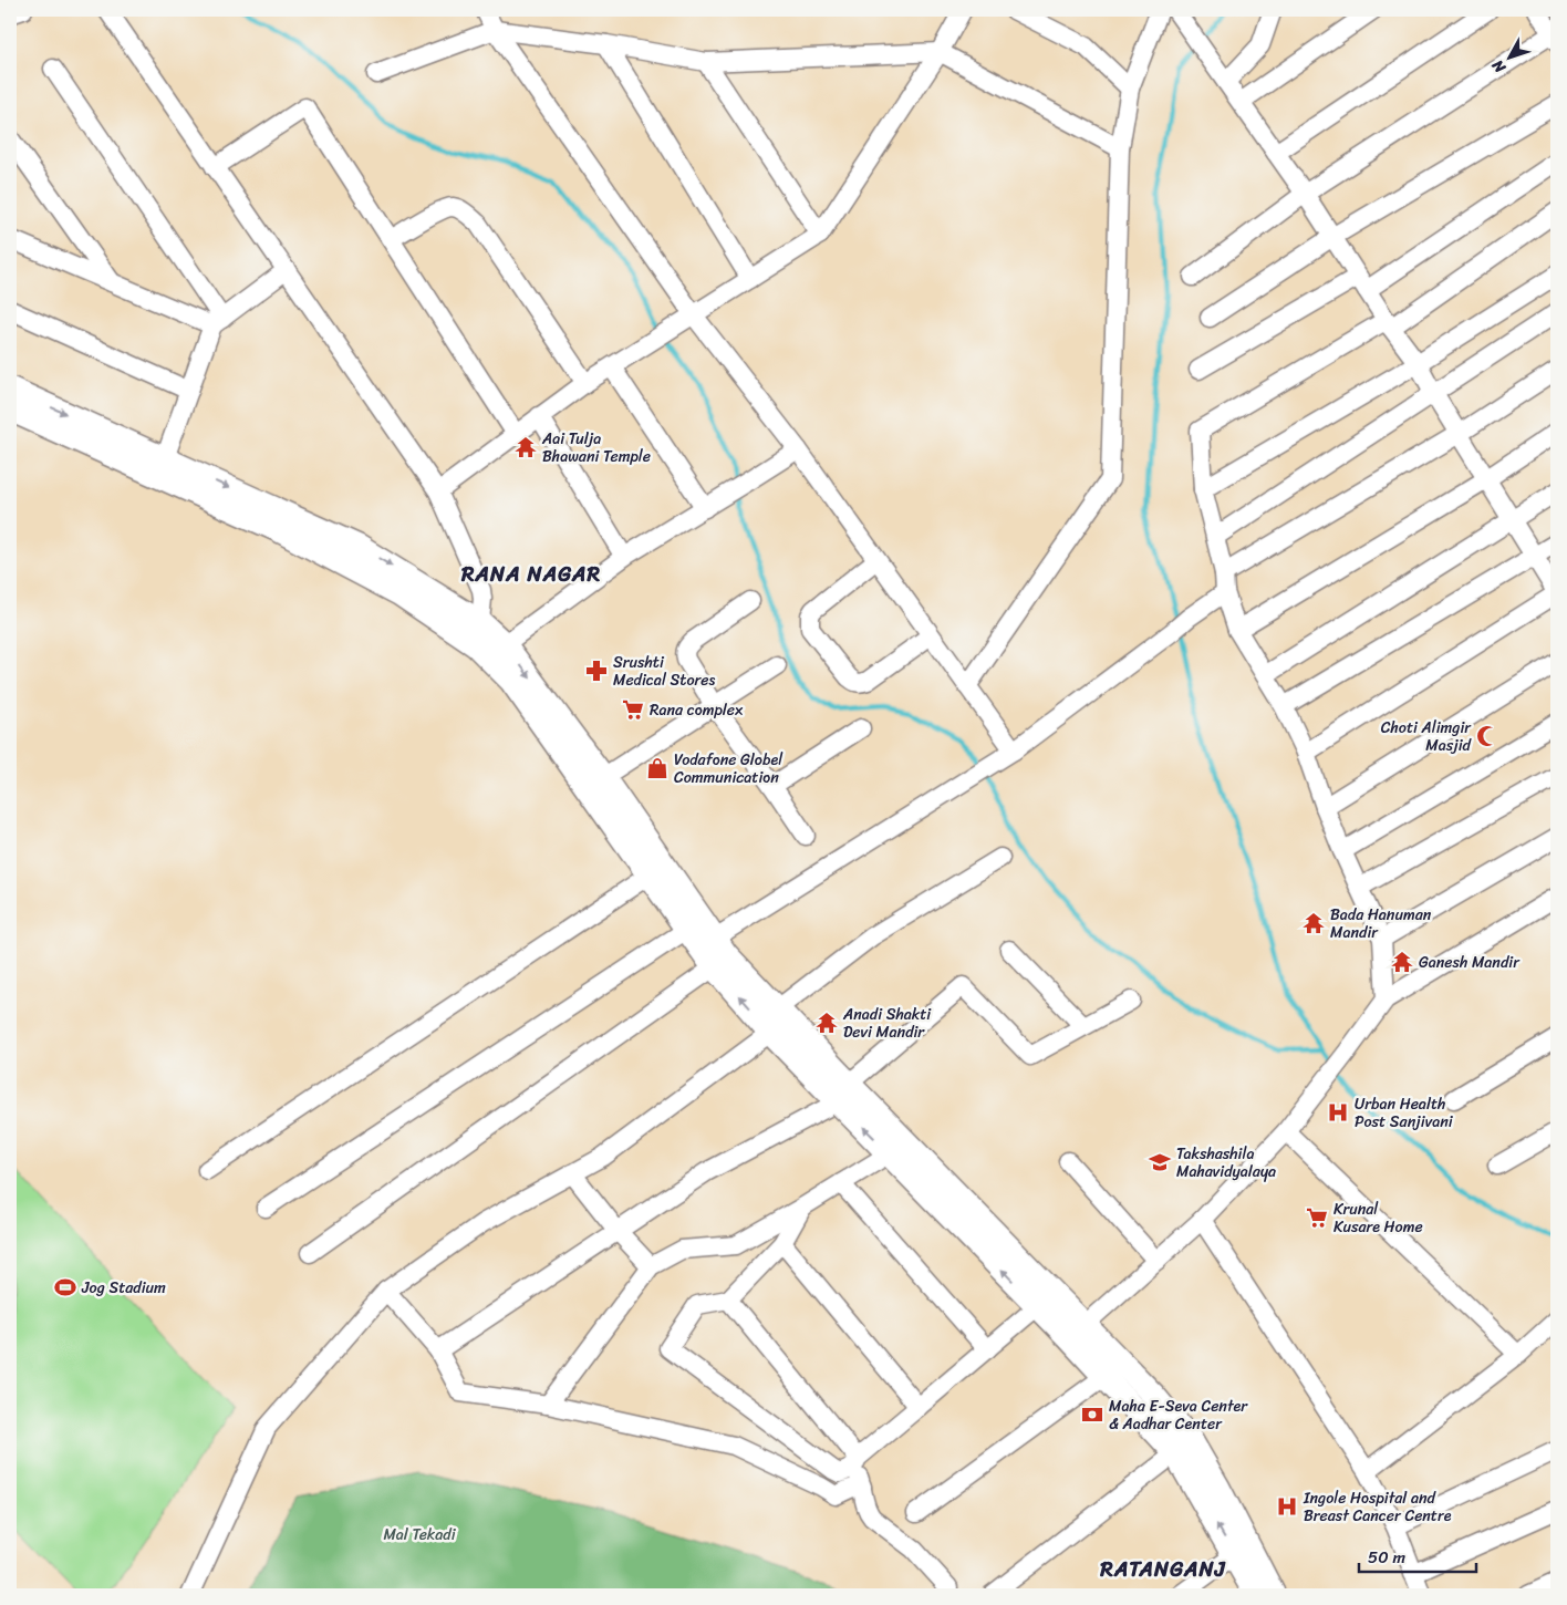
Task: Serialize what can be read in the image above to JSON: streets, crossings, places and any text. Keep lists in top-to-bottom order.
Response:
{
  "districts": ["RANA NAGAR", "RATANGANJ"],
  "parks": ["Mal Tekadi"],
  "places": {
    "temple": [
      "Aai Tulja Bhawani Temple",
      "Bada Hanuman Mandir",
      "Ganesh Mandir",
      "Anadi Shakti Devi Mandir"
    ],
    "pharmacy": ["Srushti Medical Stores"],
    "supermarket": ["Rana complex", "Krunal Kusare Home"],
    "mosque": ["Choti Alimgir Masjid"],
    "shop": ["Vodafone Globel Communication"],
    "hospital": ["Urban Health Post Sanjivani", "Ingole Hospital and Breast Cancer Centre"],
    "school or university": ["Takshashila Mahavidyalaya"],
    "sports": ["Jog Stadium"],
    "bank": ["Maha E-Seva Center & Aadhar Center"]
  },
  "scale_bar": "50 m",
  "north": "bottom left"
}
